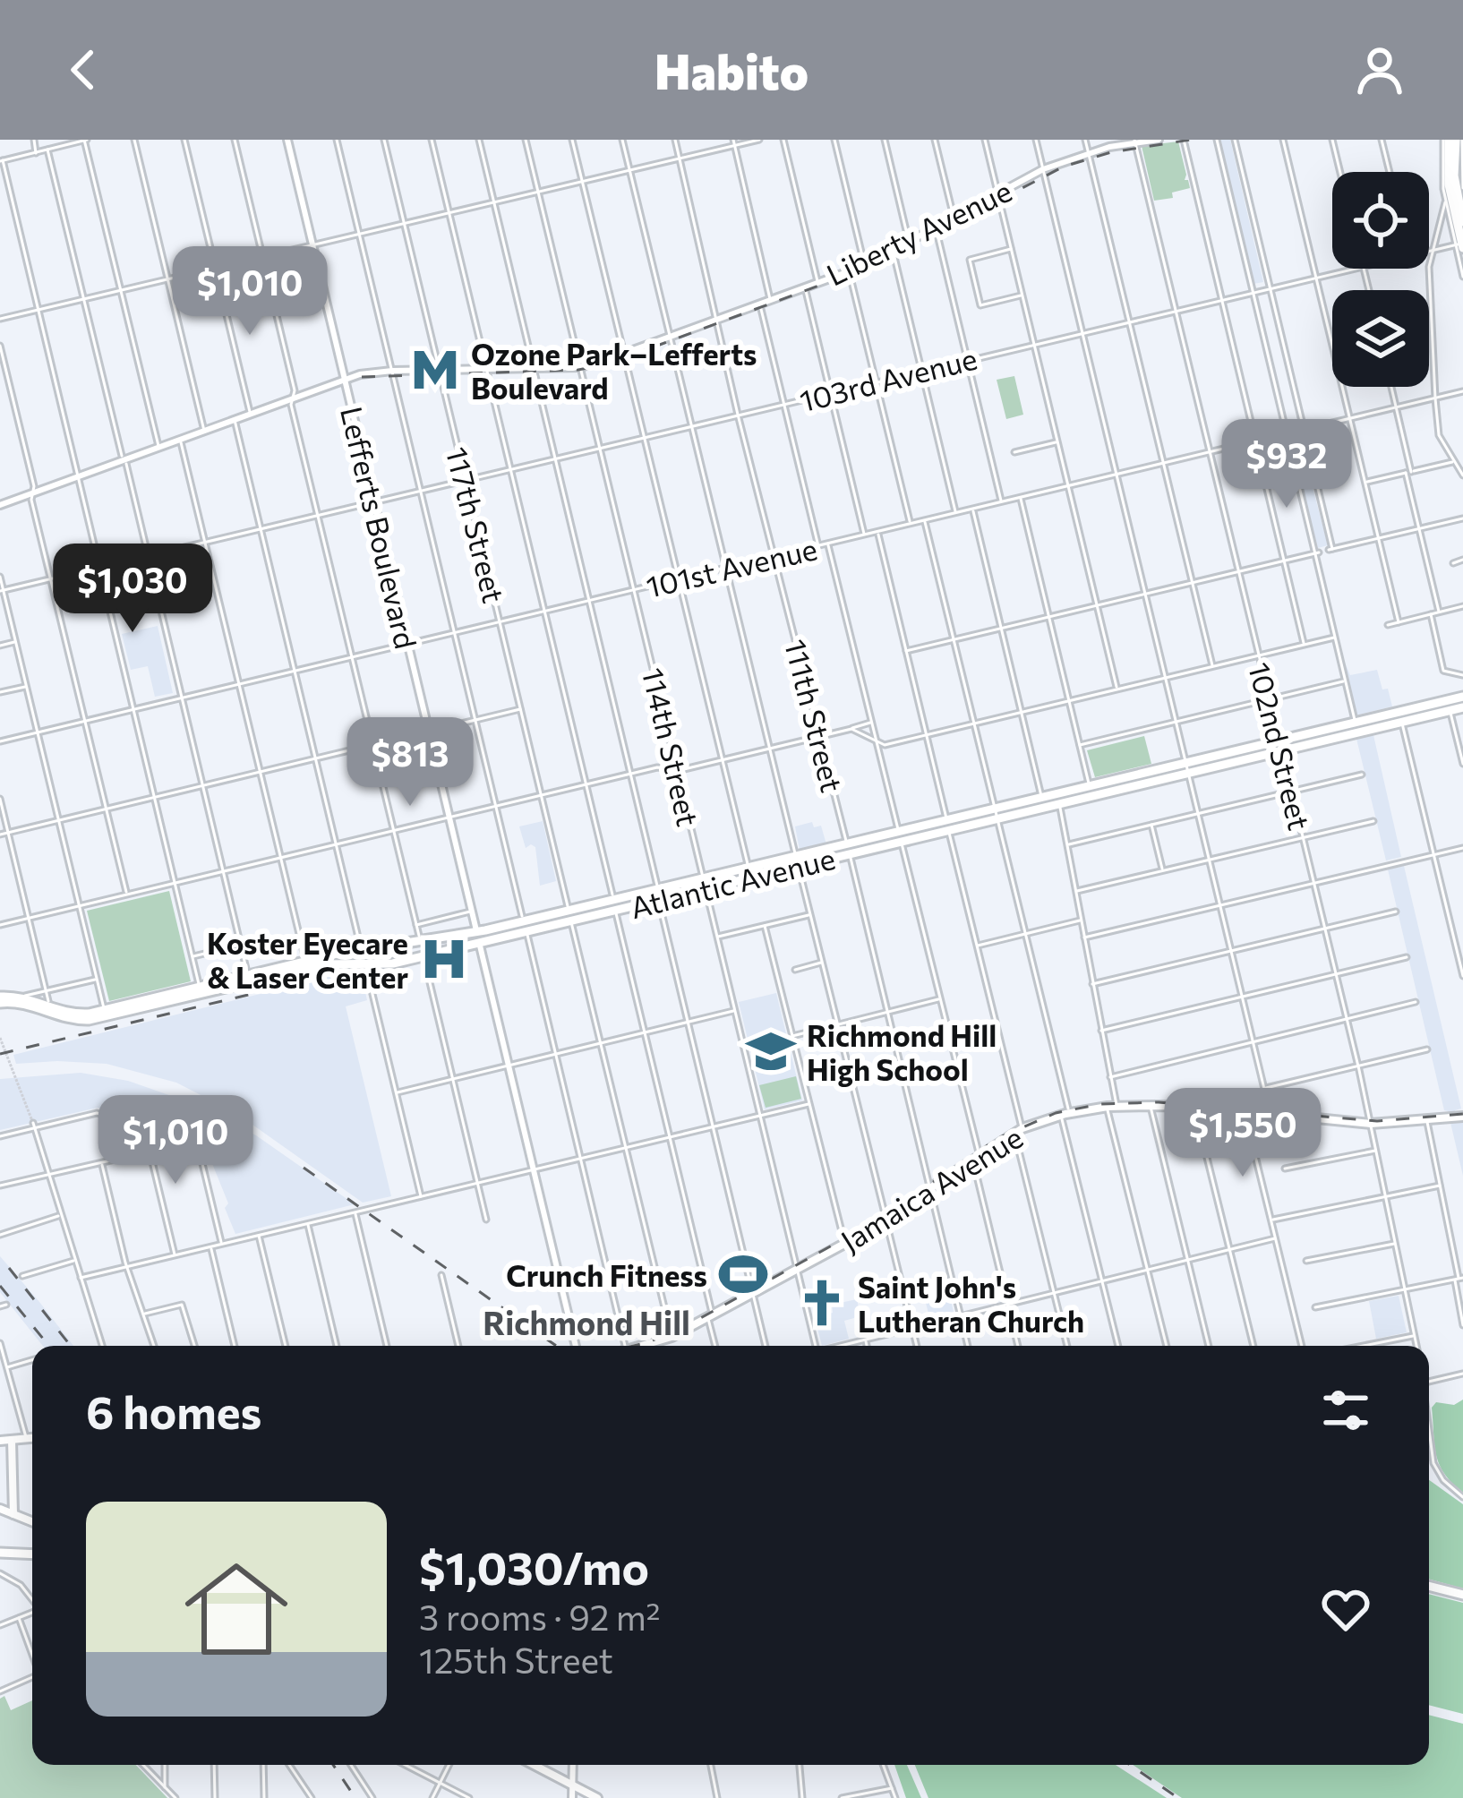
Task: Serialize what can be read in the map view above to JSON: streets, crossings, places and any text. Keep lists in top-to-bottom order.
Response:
{
  "streets": {
    "main road": ["117th Street", "Atlantic Avenue", "Jamaica Avenue"],
    "street": [
      "Liberty Avenue",
      "103rd Avenue",
      "Lefferts Boulevard",
      "101st Avenue",
      "111th Street",
      "102nd Street",
      "114th Street"
    ]
  },
  "crossings": [
    ["Liberty Avenue", "117th Street"],
    ["Liberty Avenue", "Lefferts Boulevard"],
    ["Liberty Avenue", "111th Street"],
    ["Liberty Avenue", "102nd Street"],
    ["Liberty Avenue", "114th Street"],
    ["103rd Avenue", "117th Street"],
    ["103rd Avenue", "Lefferts Boulevard"],
    ["103rd Avenue", "111th Street"],
    ["103rd Avenue", "102nd Street"],
    ["103rd Avenue", "114th Street"],
    ["117th Street", "101st Avenue"],
    ["117th Street", "Atlantic Avenue"],
    ["117th Street", "Jamaica Avenue"],
    ["Lefferts Boulevard", "101st Avenue"],
    ["Lefferts Boulevard", "Atlantic Avenue"],
    ["101st Avenue", "111th Street"],
    ["101st Avenue", "102nd Street"],
    ["101st Avenue", "114th Street"],
    ["111th Street", "Atlantic Avenue"],
    ["111th Street", "Jamaica Avenue"],
    ["102nd Street", "Atlantic Avenue"],
    ["102nd Street", "Jamaica Avenue"],
    ["114th Street", "Atlantic Avenue"],
    ["114th Street", "Jamaica Avenue"]
  ],
  "districts": ["Richmond Hill"],
  "places": {
    "metro station": ["Ozone Park–Lefferts Boulevard"],
    "hospital": ["Koster Eyecare & Laser Center"],
    "school or university": ["Richmond Hill High School"],
    "sports": ["Crunch Fitness"],
    "church": ["Saint John's Lutheran Church"]
  },
  "page": {
    "header": "Habito",
    "price": [
      "$1,010",
      "$932",
      "$1,030",
      "$813",
      "$1,550",
      "$1,010"
    ],
    "heading": "6 homes",
    "list": [
      {
        "name": "$1,030/mo",
        "note": "3 rooms · 92 m² · 125th Street"
      }
    ]
  }
}
